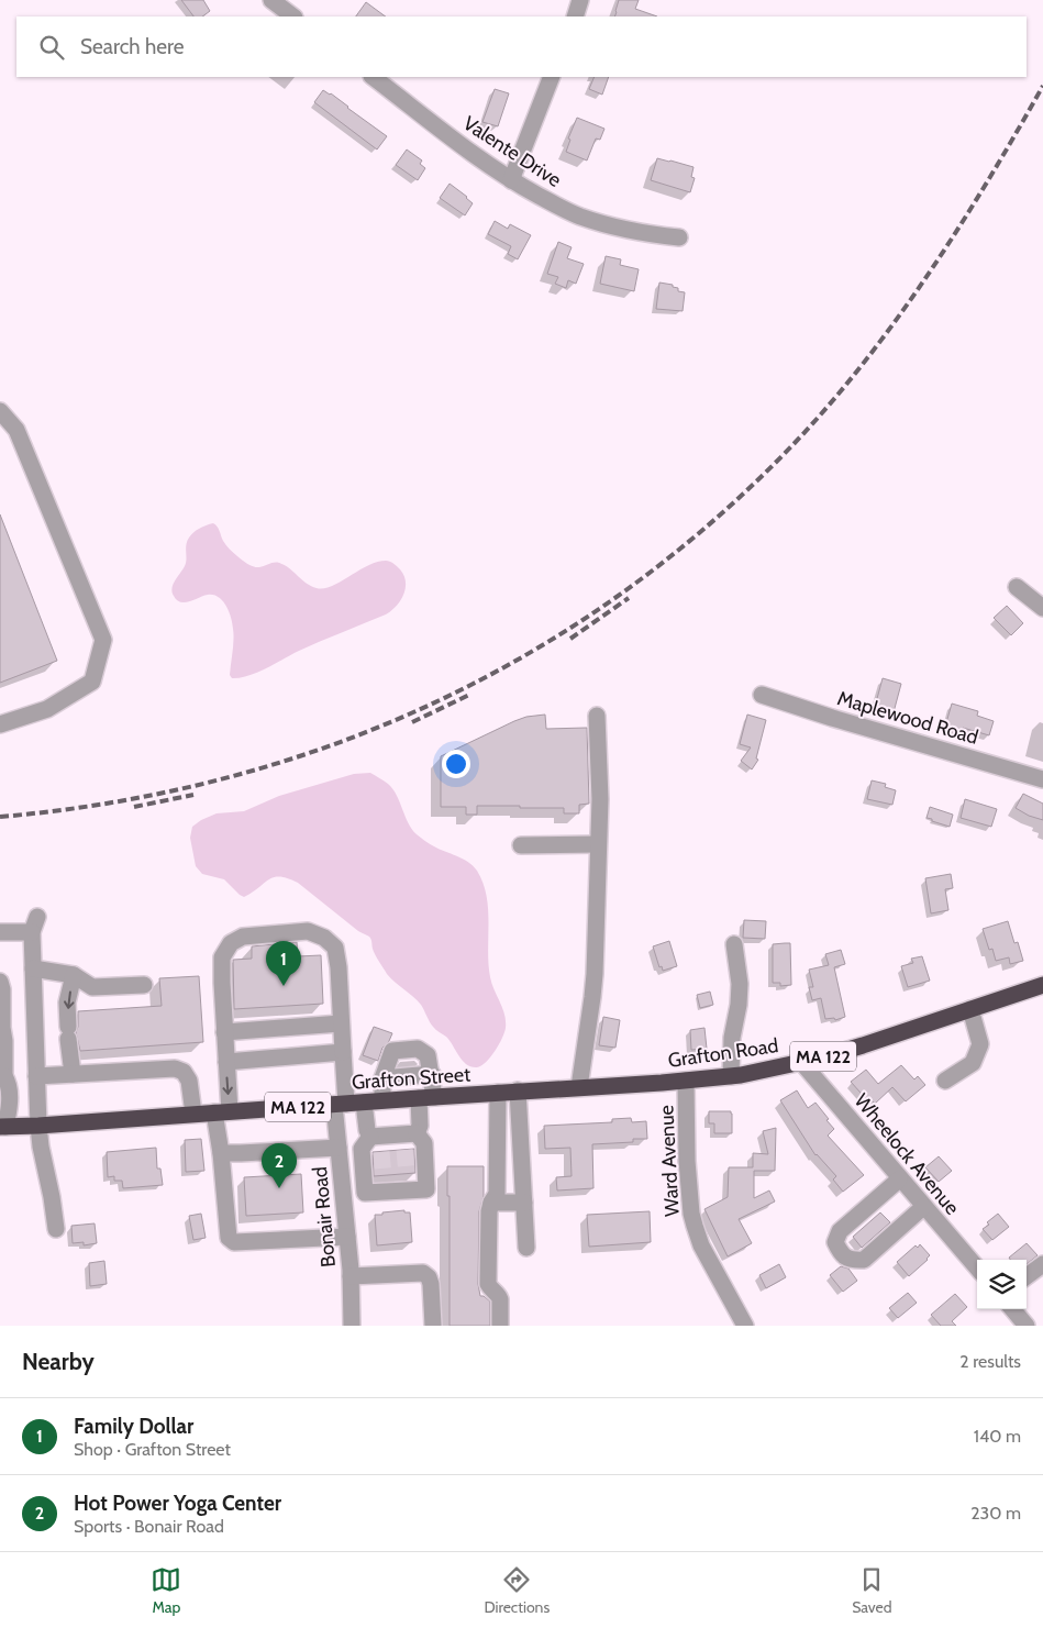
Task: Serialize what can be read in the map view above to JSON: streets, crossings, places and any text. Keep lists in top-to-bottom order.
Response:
{
  "streets": {
    "highway": ["Grafton Road", "MA 122", "Grafton Street"],
    "street": [
      "Valente Drive",
      "Maplewood Road",
      "Wheelock Avenue",
      "Ward Avenue",
      "Bonair Road"
    ]
  },
  "crossings": [
    ["Grafton Road", "Grafton Street"],
    ["Grafton Road", "Wheelock Avenue"],
    ["Grafton Road", "Ward Avenue"],
    ["Grafton Street", "Bonair Road"]
  ],
  "page": {
    "search": "Search here",
    "pins": ["1", "2"],
    "heading": ["Nearby", "2 results"],
    "list": [
      {
        "mark": "1",
        "name": "Family Dollar",
        "note": "Shop · Grafton Street",
        "value": "140 m"
      },
      {
        "mark": "2",
        "name": "Hot Power Yoga Center",
        "note": "Sports · Bonair Road",
        "value": "230 m"
      }
    ],
    "nav": ["Map", "Directions", "Saved"]
  }
}
